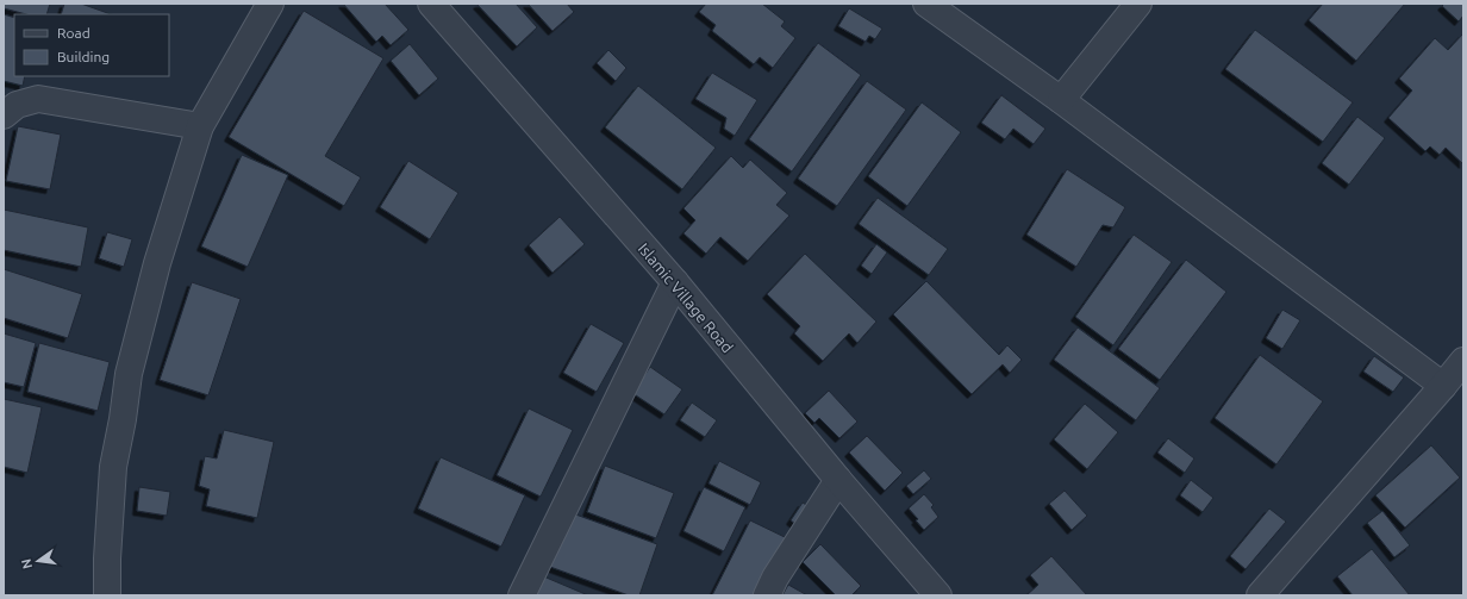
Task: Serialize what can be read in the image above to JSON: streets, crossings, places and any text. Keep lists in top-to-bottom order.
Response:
{
  "streets": {
    "street": ["Islamic Village Road"]
  },
  "legend": ["Road", "Building"],
  "north": "left"
}
